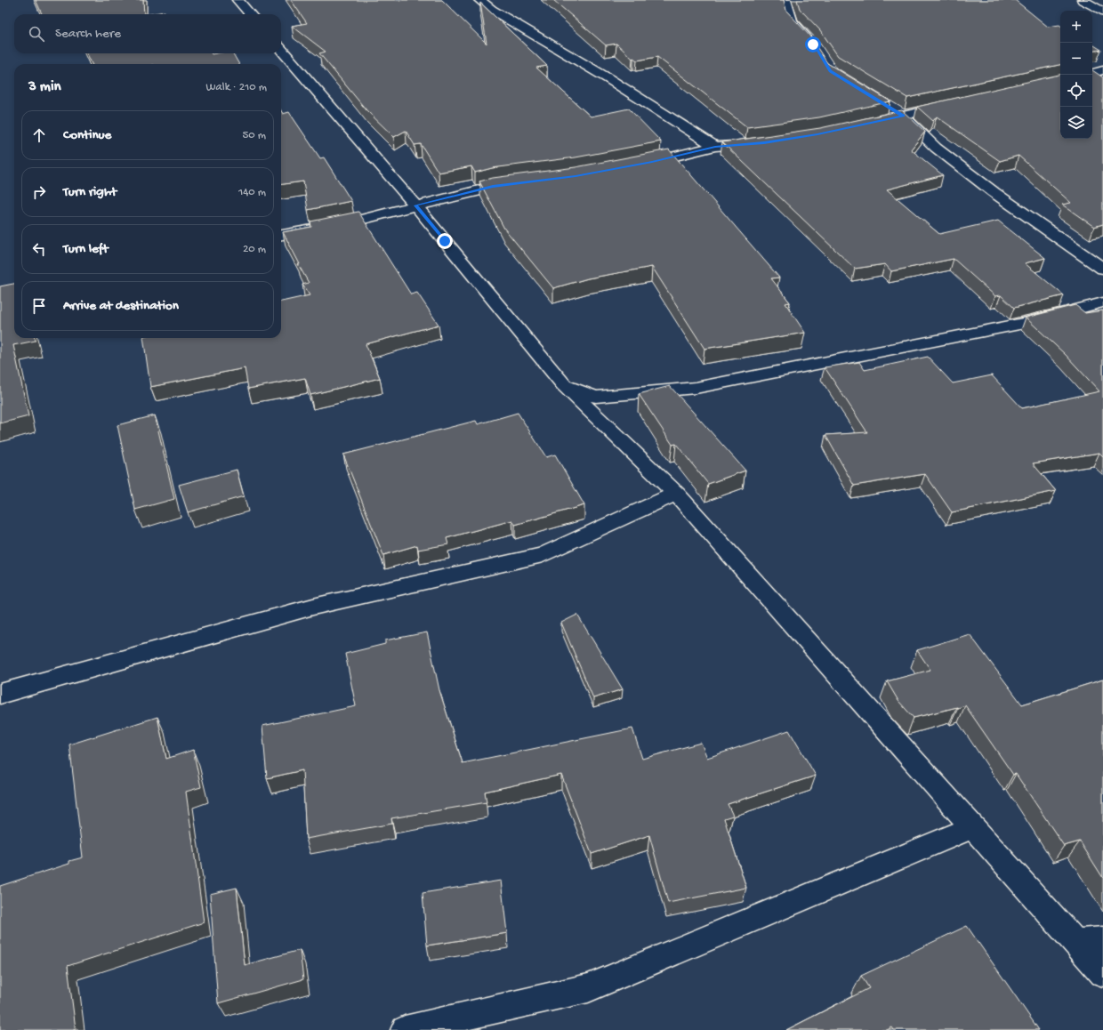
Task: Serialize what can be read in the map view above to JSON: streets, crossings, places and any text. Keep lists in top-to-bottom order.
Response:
{
  "page": {
    "map_buttons": ["+", "−"],
    "search": "Search here",
    "heading": ["3 min", "Walk · 210 m"],
    "list": [
      ["Continue", "50 m"],
      ["Turn right", "140 m"],
      ["Turn left", "20 m"],
      "Arrive at destination"
    ]
  }
}
